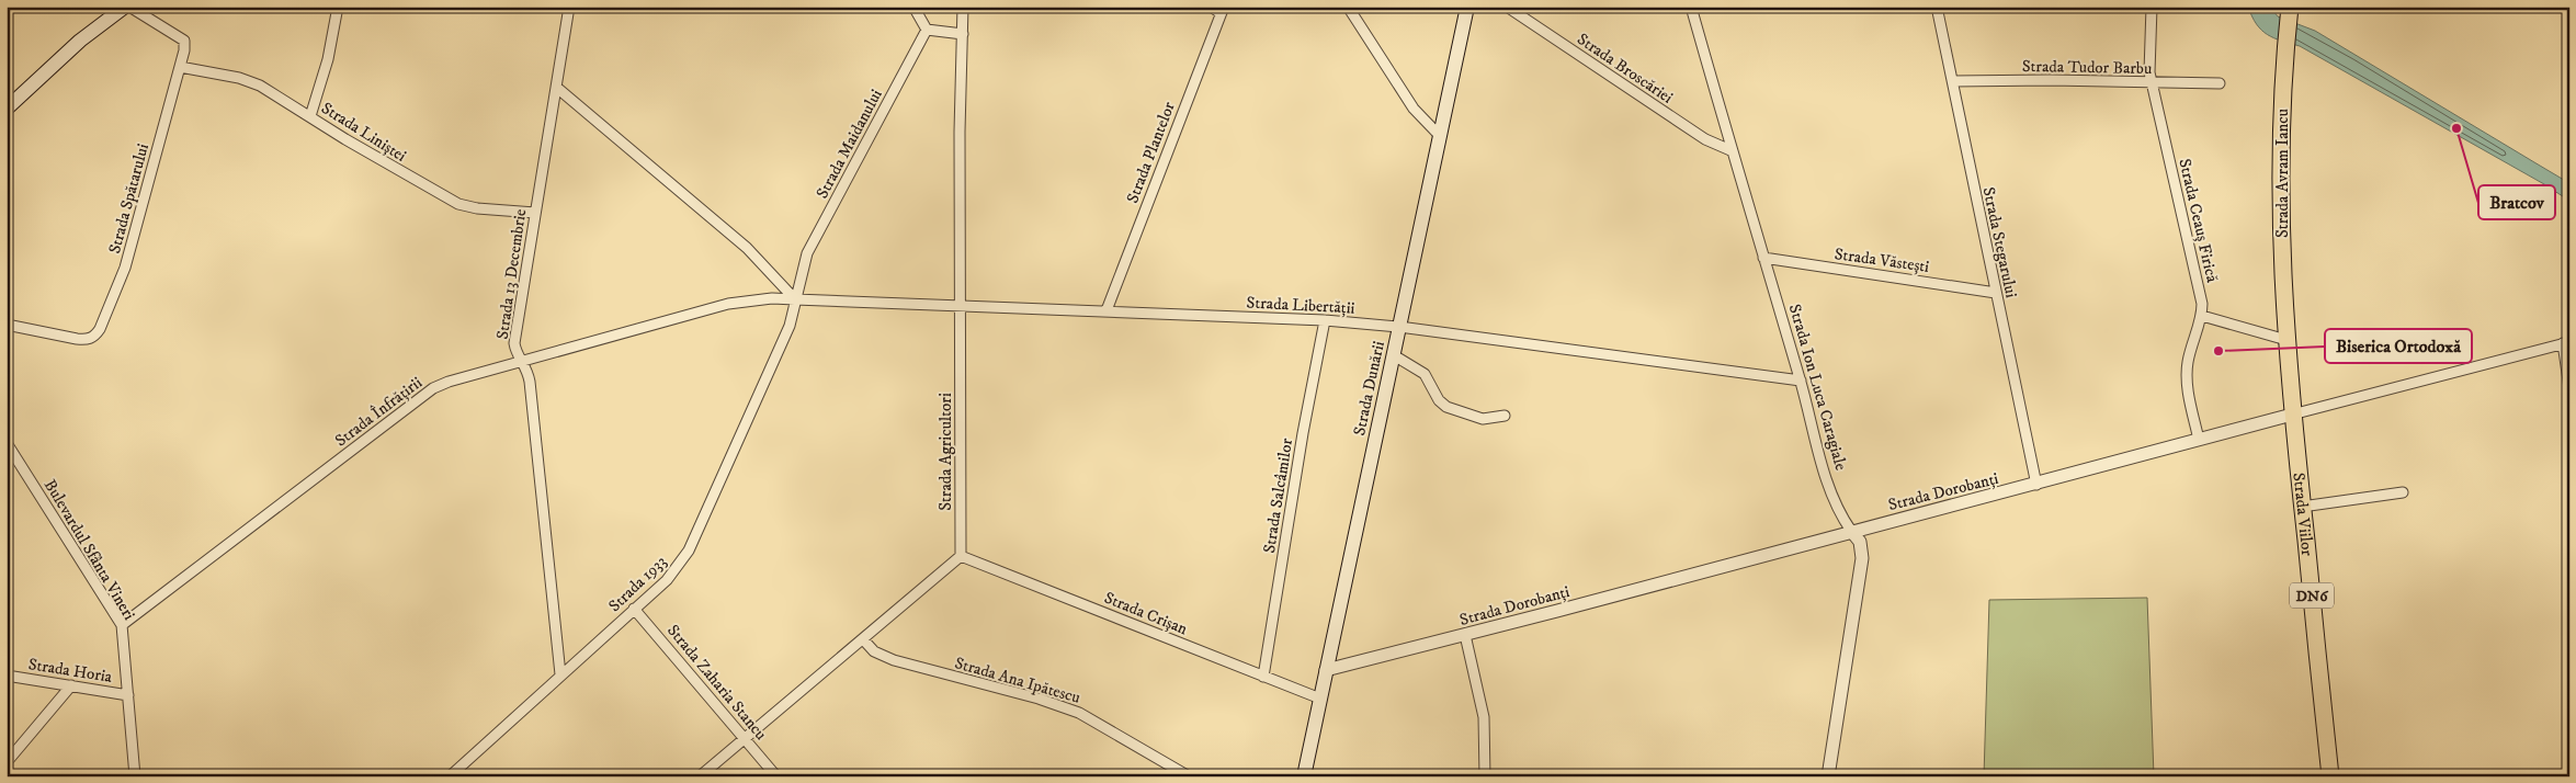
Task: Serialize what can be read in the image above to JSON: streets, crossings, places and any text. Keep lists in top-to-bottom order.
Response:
{
  "streets": {
    "highway": ["Strada Avram Iancu", "Strada Viilor", "DN6"],
    "main road": ["Strada Dunării"],
    "street": [
      "Strada Tudor Barbu",
      "Strada Broscăriei",
      "Strada Liniștei",
      "Strada Maidanului",
      "Strada Plantelor",
      "Strada Spătarului",
      "Strada Ceauș Firică",
      "Strada Stegarului",
      "Strada Văstești",
      "Strada 13 Decembrie",
      "Strada Libertății",
      "Strada Ion Luca Caragiale",
      "Strada Înfrățirii",
      "Strada Agricultori",
      "Strada Dorobanți",
      "Strada Salcâmilor",
      "Bulevardul Sfânta Vineri",
      "Strada 1933",
      "Strada Crișan",
      "Strada Horia",
      "Strada Ana Ipătescu",
      "Strada Zaharia Stancu"
    ]
  },
  "crossings": [
    ["Strada Tudor Barbu", "Strada Ceauș Firică"],
    ["Strada Tudor Barbu", "Strada Stegarului"],
    ["Strada Broscăriei", "Strada Ion Luca Caragiale"],
    ["Strada Liniștei", "Strada Spătarului"],
    ["Strada Liniștei", "Strada 13 Decembrie"],
    ["Strada Maidanului", "Strada Libertății"],
    ["Strada Maidanului", "Strada Înfrățirii"],
    ["Strada Maidanului", "Strada 1933"],
    ["Strada Plantelor", "Strada Libertății"],
    ["Strada Avram Iancu", "Strada Dorobanți"],
    ["Strada Avram Iancu", "Strada Viilor"],
    ["Strada Ceauș Firică", "Strada Dorobanți"],
    ["Strada Stegarului", "Strada Văstești"],
    ["Strada Stegarului", "Strada Dorobanți"],
    ["Strada Văstești", "Strada Ion Luca Caragiale"],
    ["Strada 13 Decembrie", "Strada Înfrățirii"],
    ["Strada 13 Decembrie", "Strada 1933"],
    ["Strada Libertății", "Strada Ion Luca Caragiale"],
    ["Strada Libertății", "Strada Dunării"],
    ["Strada Libertății", "Strada Înfrățirii"],
    ["Strada Libertății", "Strada Agricultori"],
    ["Strada Libertății", "Strada Salcâmilor"],
    ["Strada Libertății", "Strada 1933"],
    ["Strada Ion Luca Caragiale", "Strada Dorobanți"],
    ["Strada Dunării", "Strada Dorobanți"],
    ["Strada Dunării", "Strada Crișan"],
    ["Strada Înfrățirii", "Bulevardul Sfânta Vineri"],
    ["Strada Înfrățirii", "Strada 1933"],
    ["Strada Agricultori", "Strada Crișan"],
    ["Strada Dorobanți", "Strada Viilor"],
    ["Strada Salcâmilor", "Strada Crișan"],
    ["Bulevardul Sfânta Vineri", "Strada Horia"],
    ["Strada 1933", "Strada Zaharia Stancu"]
  ],
  "places": ["Bratcov", "Biserica Ortodoxă"]
}
